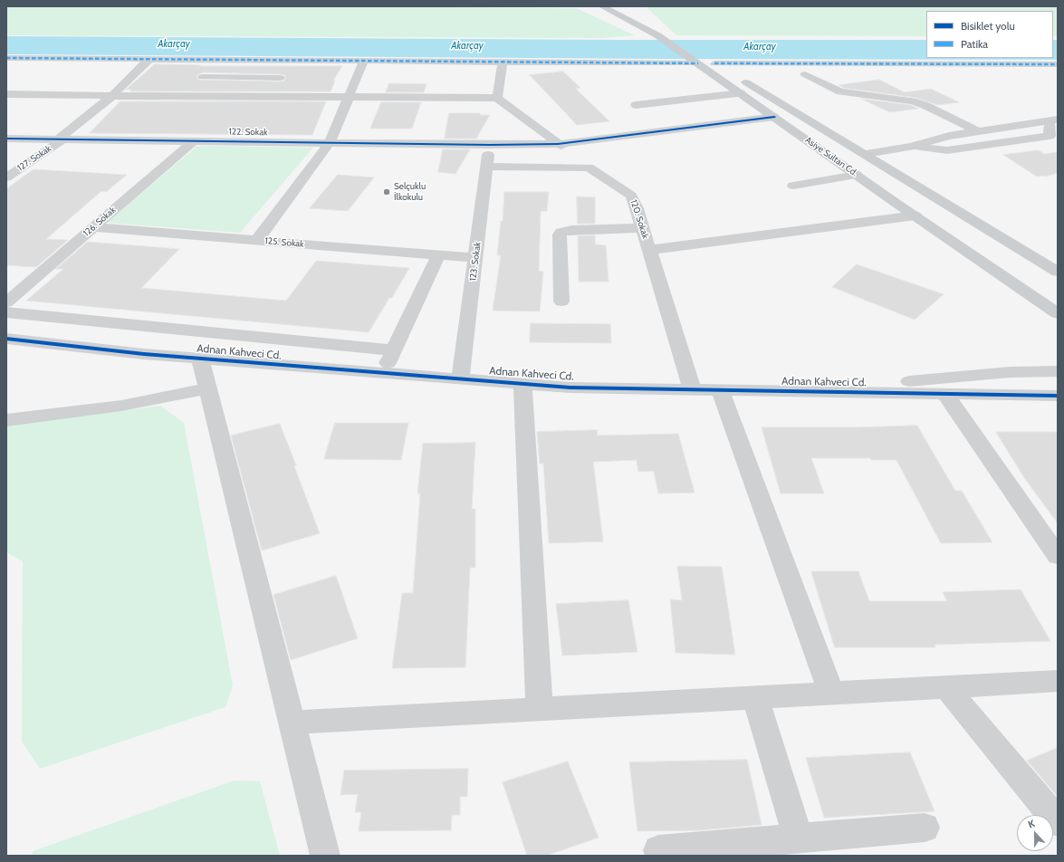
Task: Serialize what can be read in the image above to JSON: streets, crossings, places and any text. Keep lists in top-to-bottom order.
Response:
{
  "streets": {
    "main road": ["Asiye Sultan Cd."],
    "street": [
      "122. Sokak",
      "127. Sokak",
      "120. Sokak",
      "126. Sokak",
      "125. Sokak",
      "123. Sokak",
      "Adnan Kahveci Cd."
    ]
  },
  "crossings": [
    ["122. Sokak", "Asiye Sultan Cd."],
    ["122. Sokak", "127. Sokak"],
    ["122. Sokak", "120. Sokak"],
    ["122. Sokak", "126. Sokak"],
    ["122. Sokak", "123. Sokak"],
    ["120. Sokak", "Adnan Kahveci Cd."],
    ["126. Sokak", "125. Sokak"],
    ["125. Sokak", "123. Sokak"],
    ["123. Sokak", "Adnan Kahveci Cd."]
  ],
  "water": ["Akarçay"],
  "places": ["Selçuklu İlkokulu"],
  "legend": ["Bisiklet yolu", "Patika"],
  "north": "top"
}
